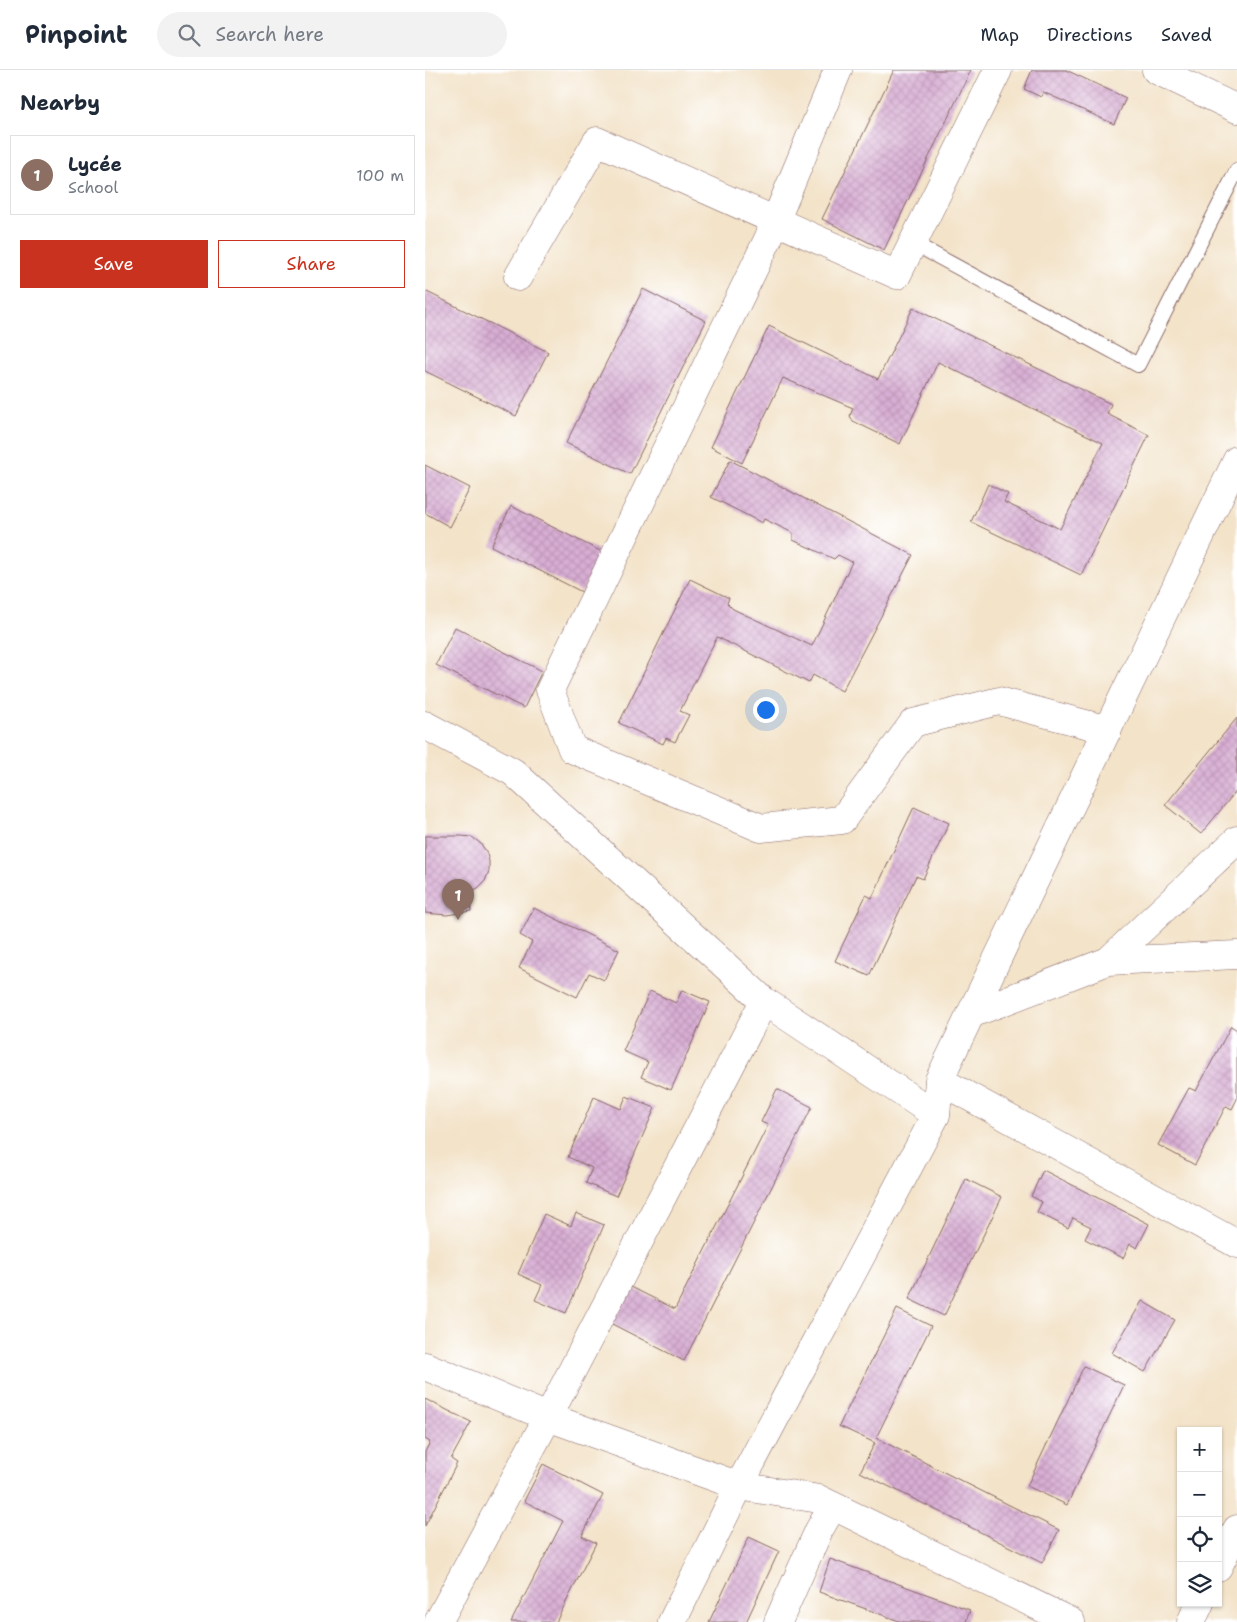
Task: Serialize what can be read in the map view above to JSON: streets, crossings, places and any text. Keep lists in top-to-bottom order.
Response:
{
  "page": {
    "header": "Pinpoint",
    "search": "Search here",
    "nav": ["Map", "Directions", "Saved"],
    "heading": "Nearby",
    "list": [
      {
        "mark": "1",
        "name": "Lycée",
        "note": "School",
        "value": "100 m"
      }
    ],
    "buttons": ["Save", "Share"],
    "pins": "1",
    "map_buttons": ["+", "−"]
  }
}
